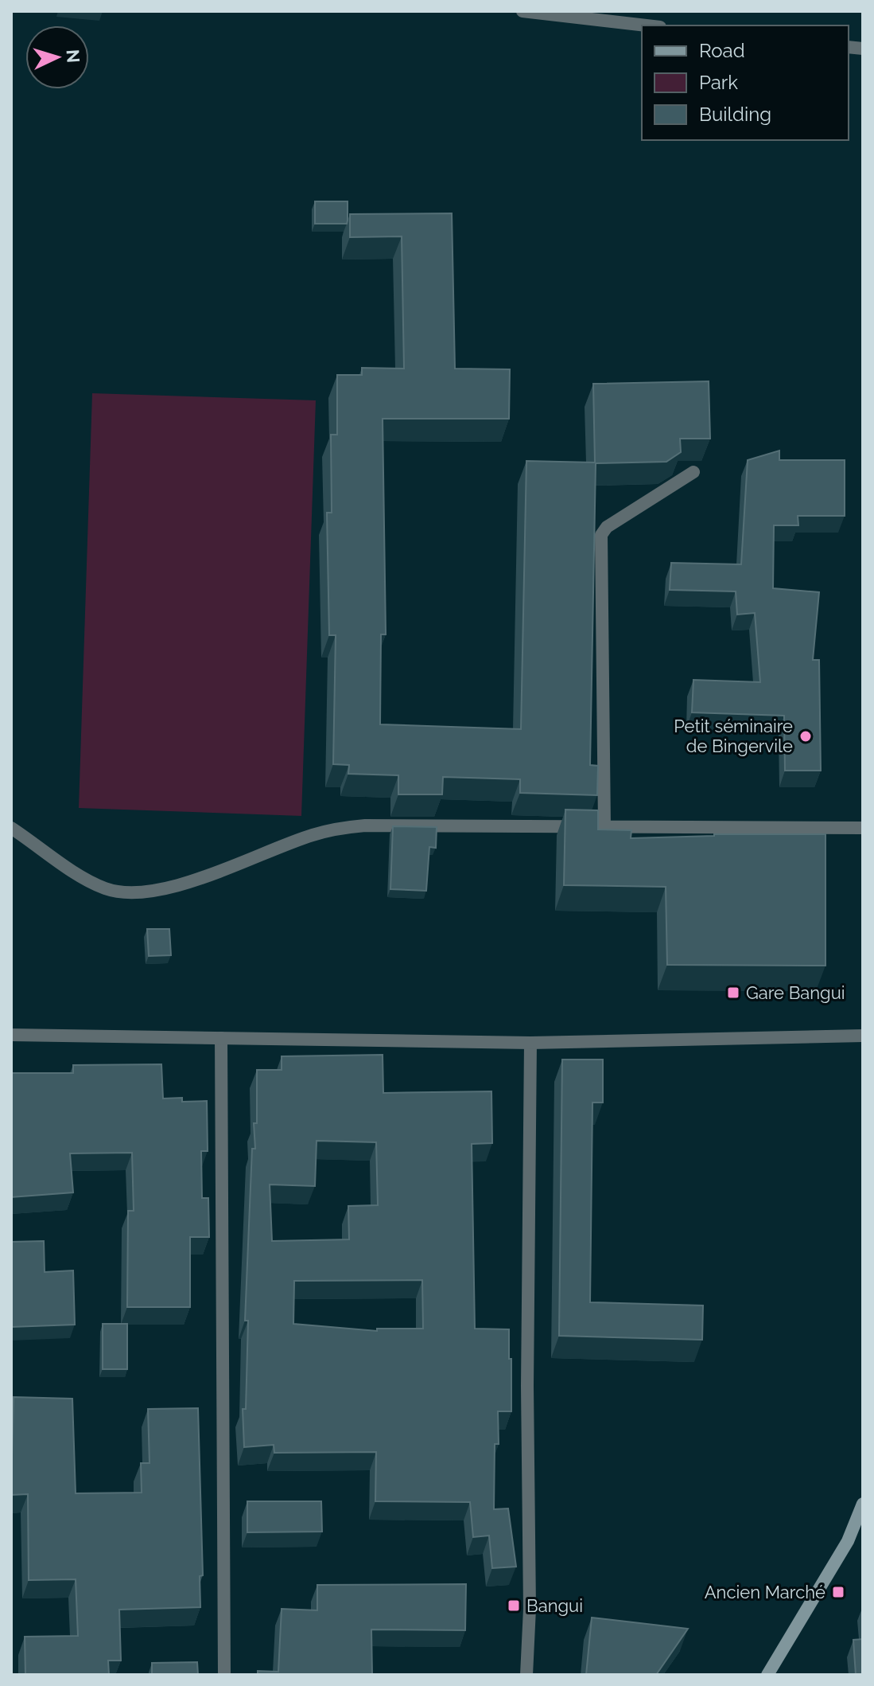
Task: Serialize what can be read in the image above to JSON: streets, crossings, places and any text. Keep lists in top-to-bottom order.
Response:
{
  "places": {
    "other": ["Petit séminaire de Bingervile"],
    "transit": ["Gare Bangui", "Ancien Marché", "Bangui"]
  },
  "legend": ["Road", "Park", "Building"],
  "north": "right"
}
